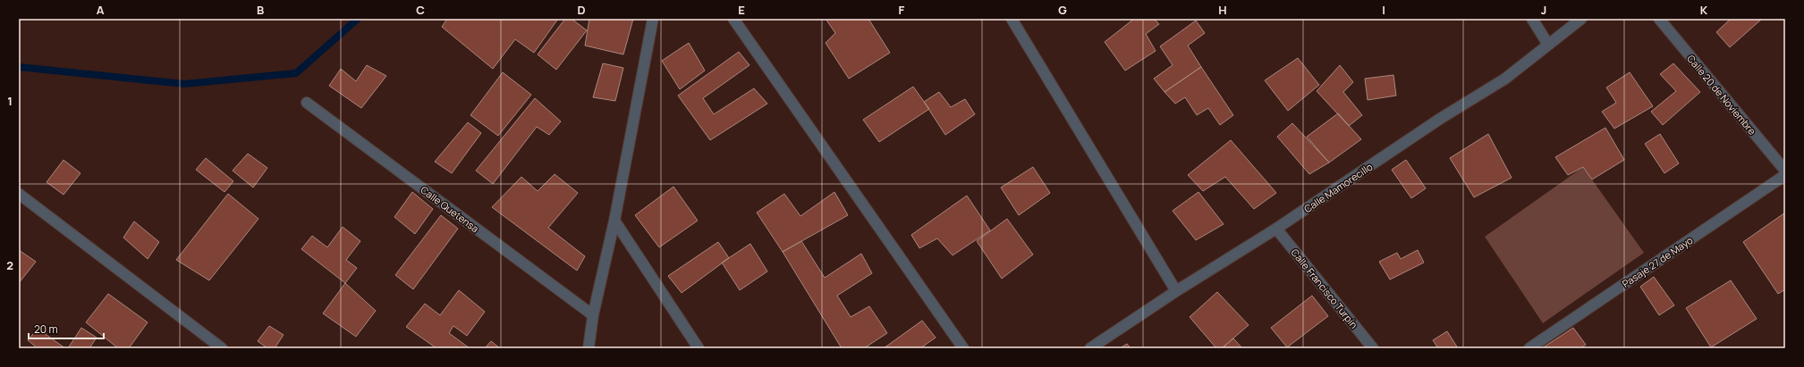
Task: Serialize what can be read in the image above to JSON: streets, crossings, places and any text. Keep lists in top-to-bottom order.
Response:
{
  "streets": {
    "street": [
      "Calle 20 de Noviembre",
      "Calle Mamorecillo",
      "Calle Quetensa",
      "Pasaje 27 de Mayo",
      "Calle Francisco Turpín"
    ]
  },
  "crossings": [
    ["Calle Mamorecillo", "Calle Francisco Turpín"]
  ],
  "scale_bar": "20 m",
  "grid": {
    "columns": [
      "A",
      "B",
      "C",
      "D",
      "E",
      "F",
      "G",
      "H",
      "I",
      "J",
      "K"
    ],
    "rows": ["1", "2"]
  }
}
